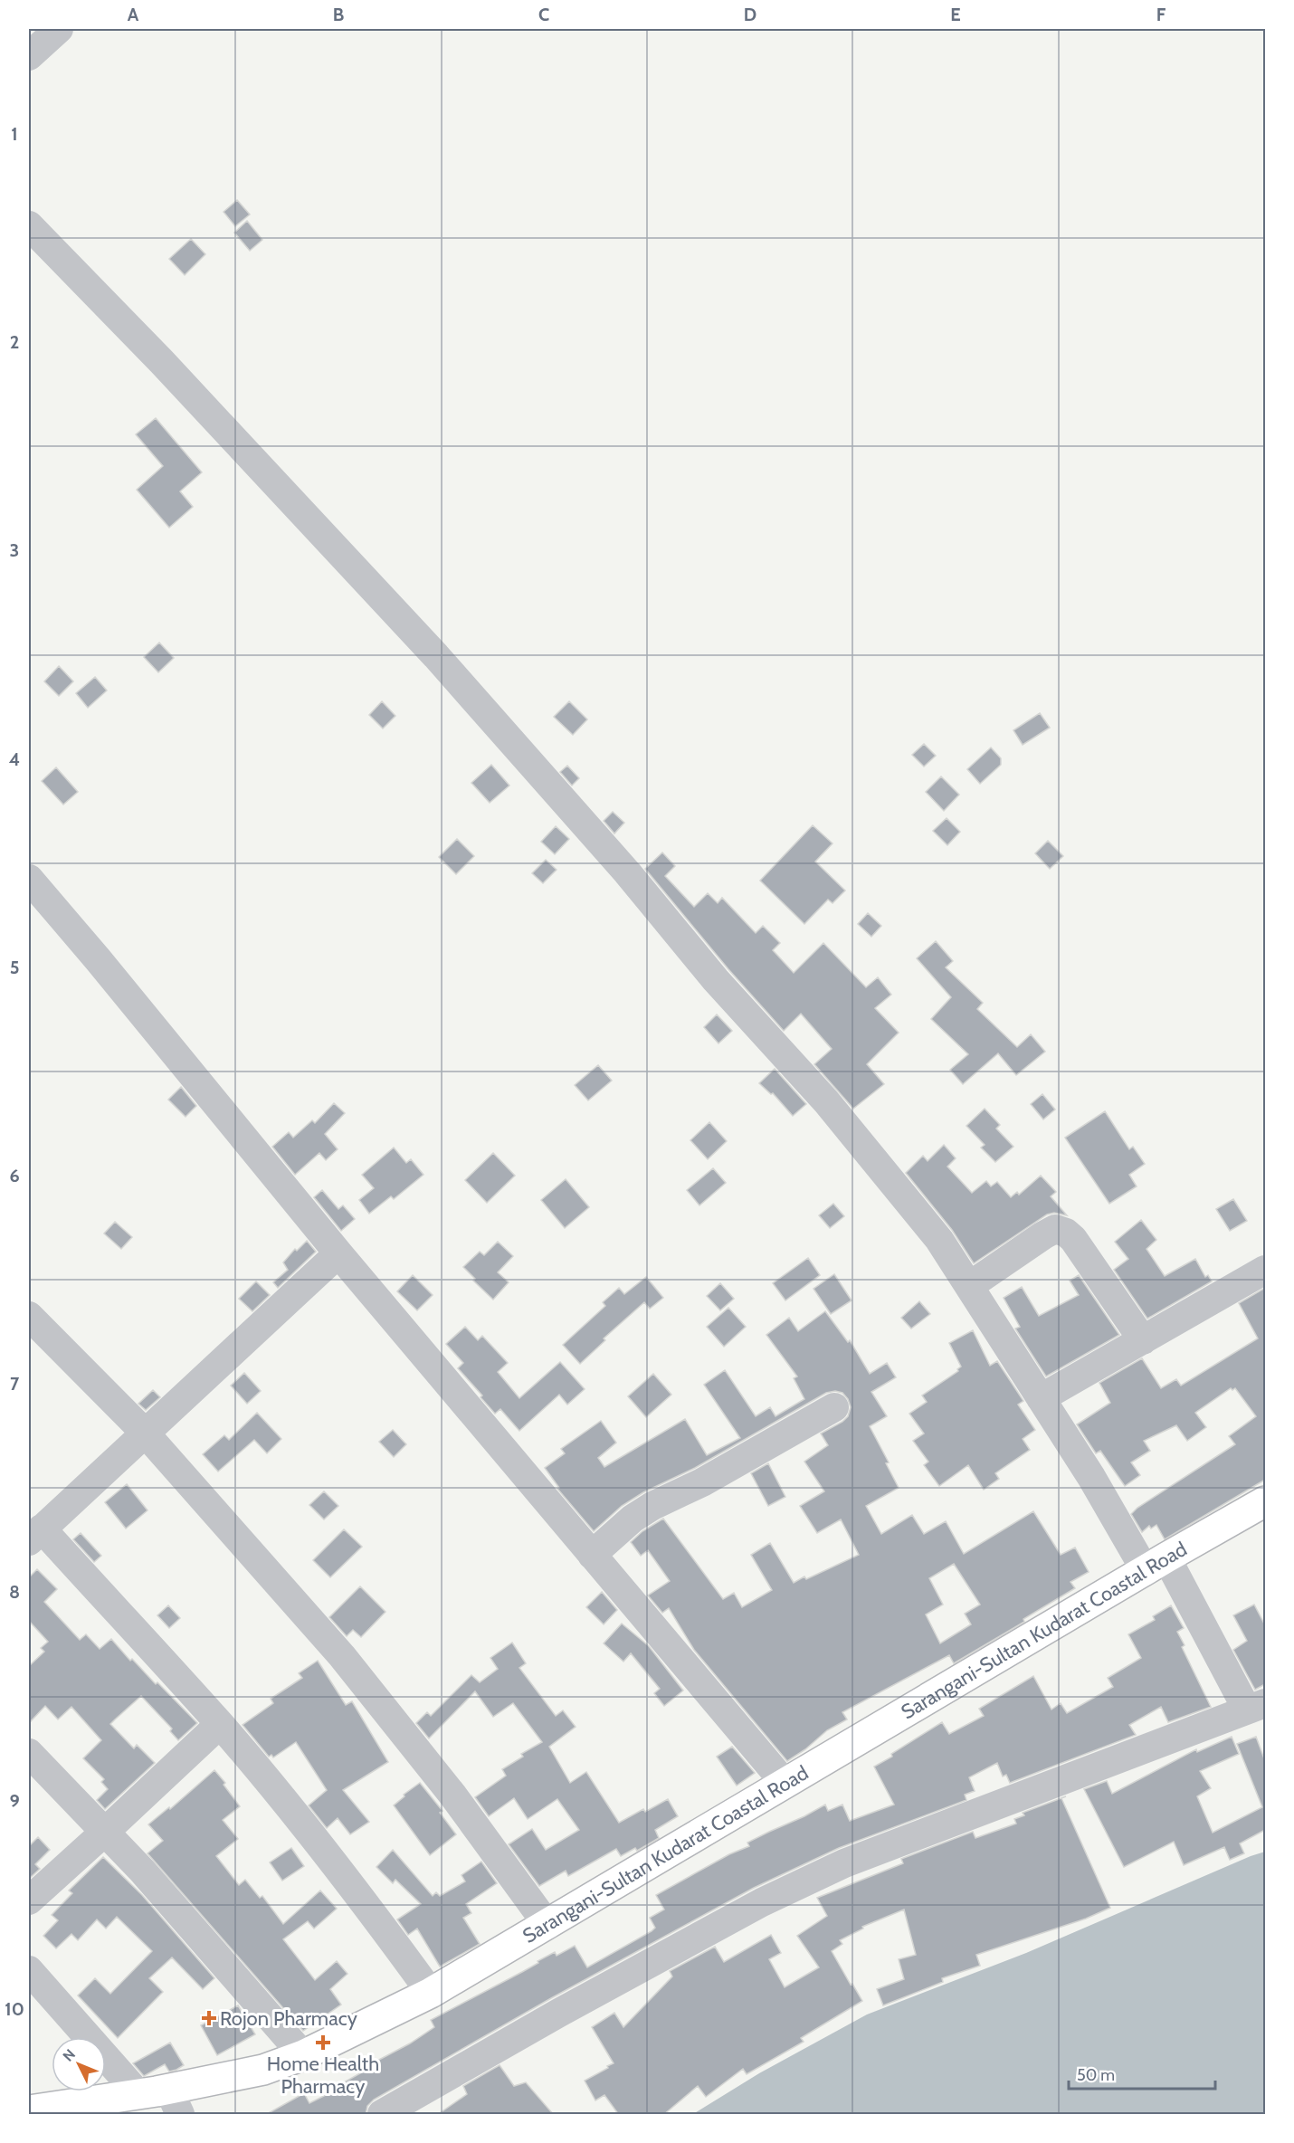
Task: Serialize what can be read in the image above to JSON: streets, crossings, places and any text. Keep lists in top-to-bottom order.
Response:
{
  "streets": {
    "main road": ["Sarangani-Sultan Kudarat Coastal Road"]
  },
  "places": {
    "health": ["Rojon Pharmacy", "Home Health Pharmacy"]
  },
  "scale_bar": "50 m",
  "north": "top left",
  "grid": {
    "columns": [
      "A",
      "B",
      "C",
      "D",
      "E",
      "F"
    ],
    "rows": [
      "1",
      "2",
      "3",
      "4",
      "5",
      "6",
      "7",
      "8",
      "9",
      "10"
    ]
  }
}
